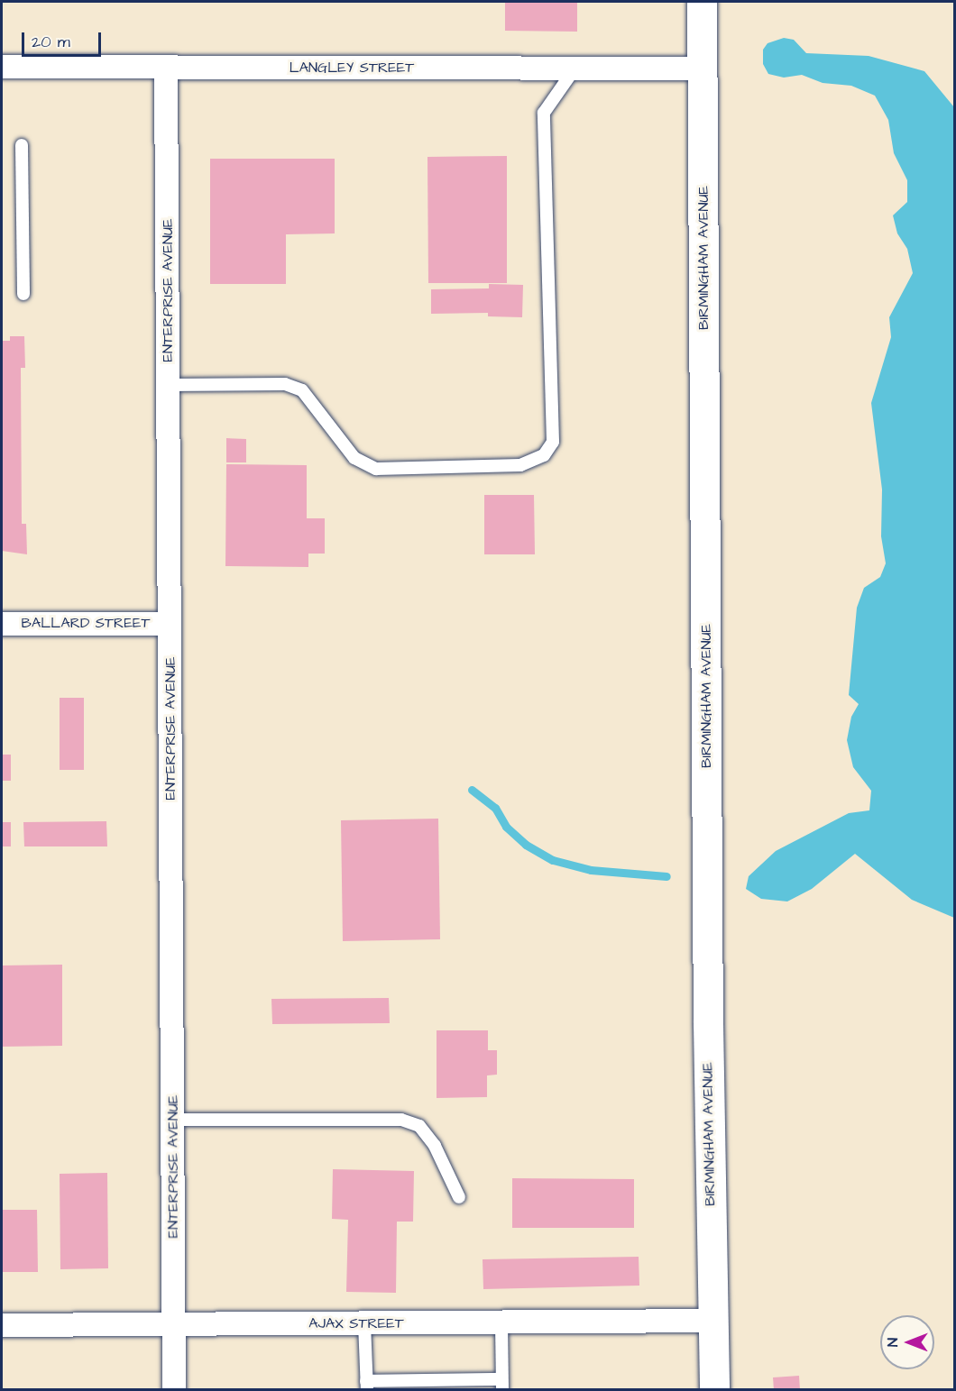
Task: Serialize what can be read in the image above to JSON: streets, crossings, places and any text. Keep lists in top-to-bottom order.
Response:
{
  "streets": {
    "main road": ["BIRMINGHAM AVENUE"],
    "street": [
      "LANGLEY STREET",
      "ENTERPRISE AVENUE",
      "BALLARD STREET",
      "AJAX STREET"
    ]
  },
  "crossings": [
    ["LANGLEY STREET", "BIRMINGHAM AVENUE"],
    ["LANGLEY STREET", "ENTERPRISE AVENUE"],
    ["BIRMINGHAM AVENUE", "AJAX STREET"],
    ["ENTERPRISE AVENUE", "BALLARD STREET"],
    ["ENTERPRISE AVENUE", "AJAX STREET"]
  ],
  "scale_bar": "20 m",
  "north": "left"
}
